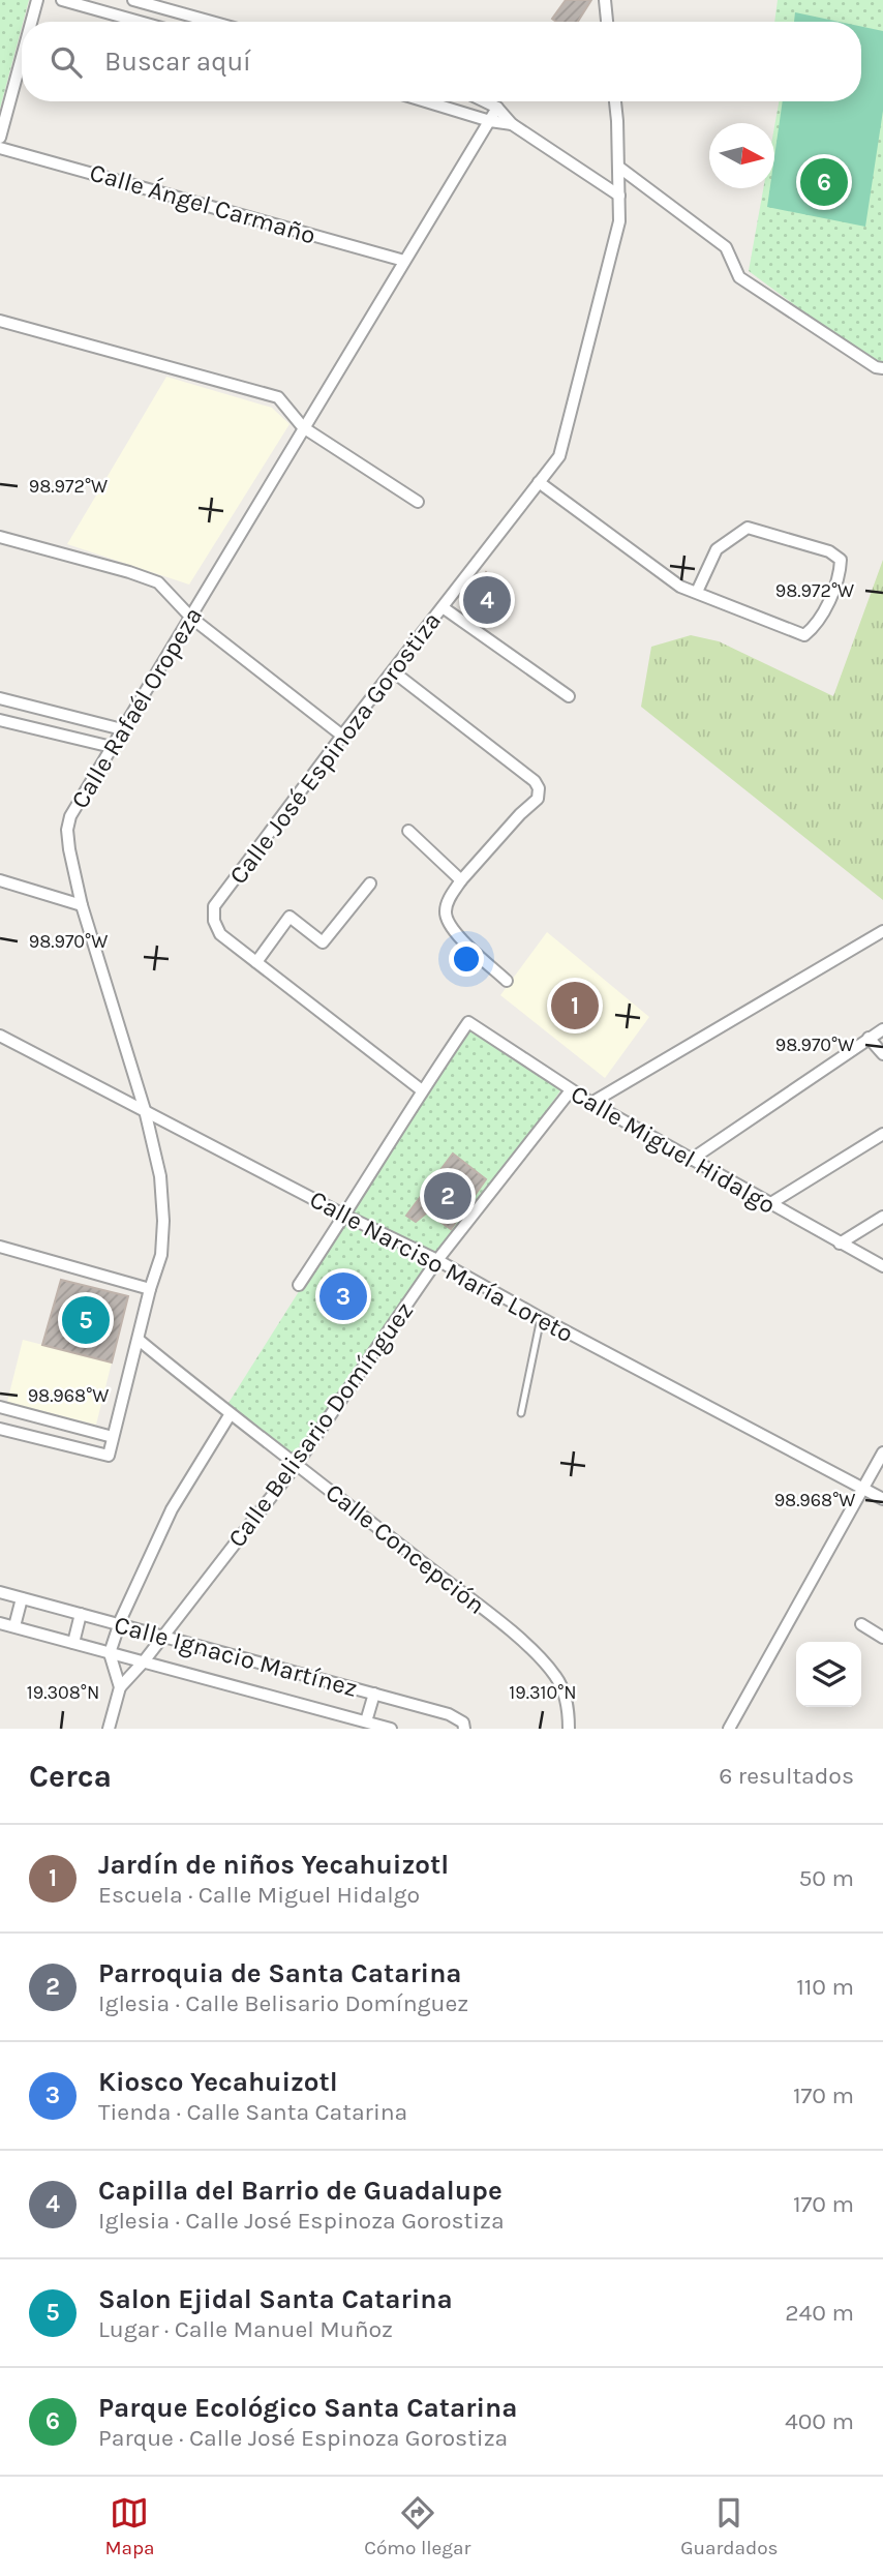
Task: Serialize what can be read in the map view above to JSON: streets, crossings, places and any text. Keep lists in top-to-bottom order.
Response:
{
  "streets": {
    "street": [
      "Calle Ángel Carmaño",
      "Calle Rafaél Oropeza",
      "Calle José Espinoza Gorostiza",
      "Calle Miguel Hidalgo",
      "Calle Narciso María Loreto",
      "Calle Belisario Domínguez",
      "Calle Concepción",
      "Calle Ignacio Martínez"
    ]
  },
  "crossings": [
    ["Calle Ángel Carmaño", "Calle Rafaél Oropeza"],
    ["Calle Rafaél Oropeza", "Calle Narciso María Loreto"],
    ["Calle Rafaél Oropeza", "Calle Concepción"],
    ["Calle José Espinoza Gorostiza", "Calle Miguel Hidalgo"],
    ["Calle Miguel Hidalgo", "Calle Belisario Domínguez"],
    ["Calle Narciso María Loreto", "Calle Belisario Domínguez"],
    ["Calle Belisario Domínguez", "Calle Concepción"],
    ["Calle Belisario Domínguez", "Calle Ignacio Martínez"]
  ],
  "north": "right",
  "page": {
    "search": "Buscar aquí",
    "pins": [
      "6",
      "4",
      "1",
      "2",
      "3",
      "5"
    ],
    "heading": ["Cerca", "6 resultados"],
    "list": [
      {
        "mark": "1",
        "name": "Jardín de niños Yecahuizotl",
        "note": "Escuela · Calle Miguel Hidalgo",
        "value": "50 m"
      },
      {
        "mark": "2",
        "name": "Parroquia de Santa Catarina",
        "note": "Iglesia · Calle Belisario Domínguez",
        "value": "110 m"
      },
      {
        "mark": "3",
        "name": "Kiosco Yecahuizotl",
        "note": "Tienda · Calle Santa Catarina",
        "value": "170 m"
      },
      {
        "mark": "4",
        "name": "Capilla del Barrio de Guadalupe",
        "note": "Iglesia · Calle José Espinoza Gorostiza",
        "value": "170 m"
      },
      {
        "mark": "5",
        "name": "Salon Ejidal Santa Catarina",
        "note": "Lugar · Calle Manuel Muñoz",
        "value": "240 m"
      },
      {
        "mark": "6",
        "name": "Parque Ecológico Santa Catarina",
        "note": "Parque · Calle José Espinoza Gorostiza",
        "value": "400 m"
      }
    ],
    "nav": ["Mapa", "Cómo llegar", "Guardados"]
  },
  "coordinates": [
    "98.972°W",
    "98.970°W",
    "98.968°W",
    "19.308°N",
    "19.310°N"
  ]
}
